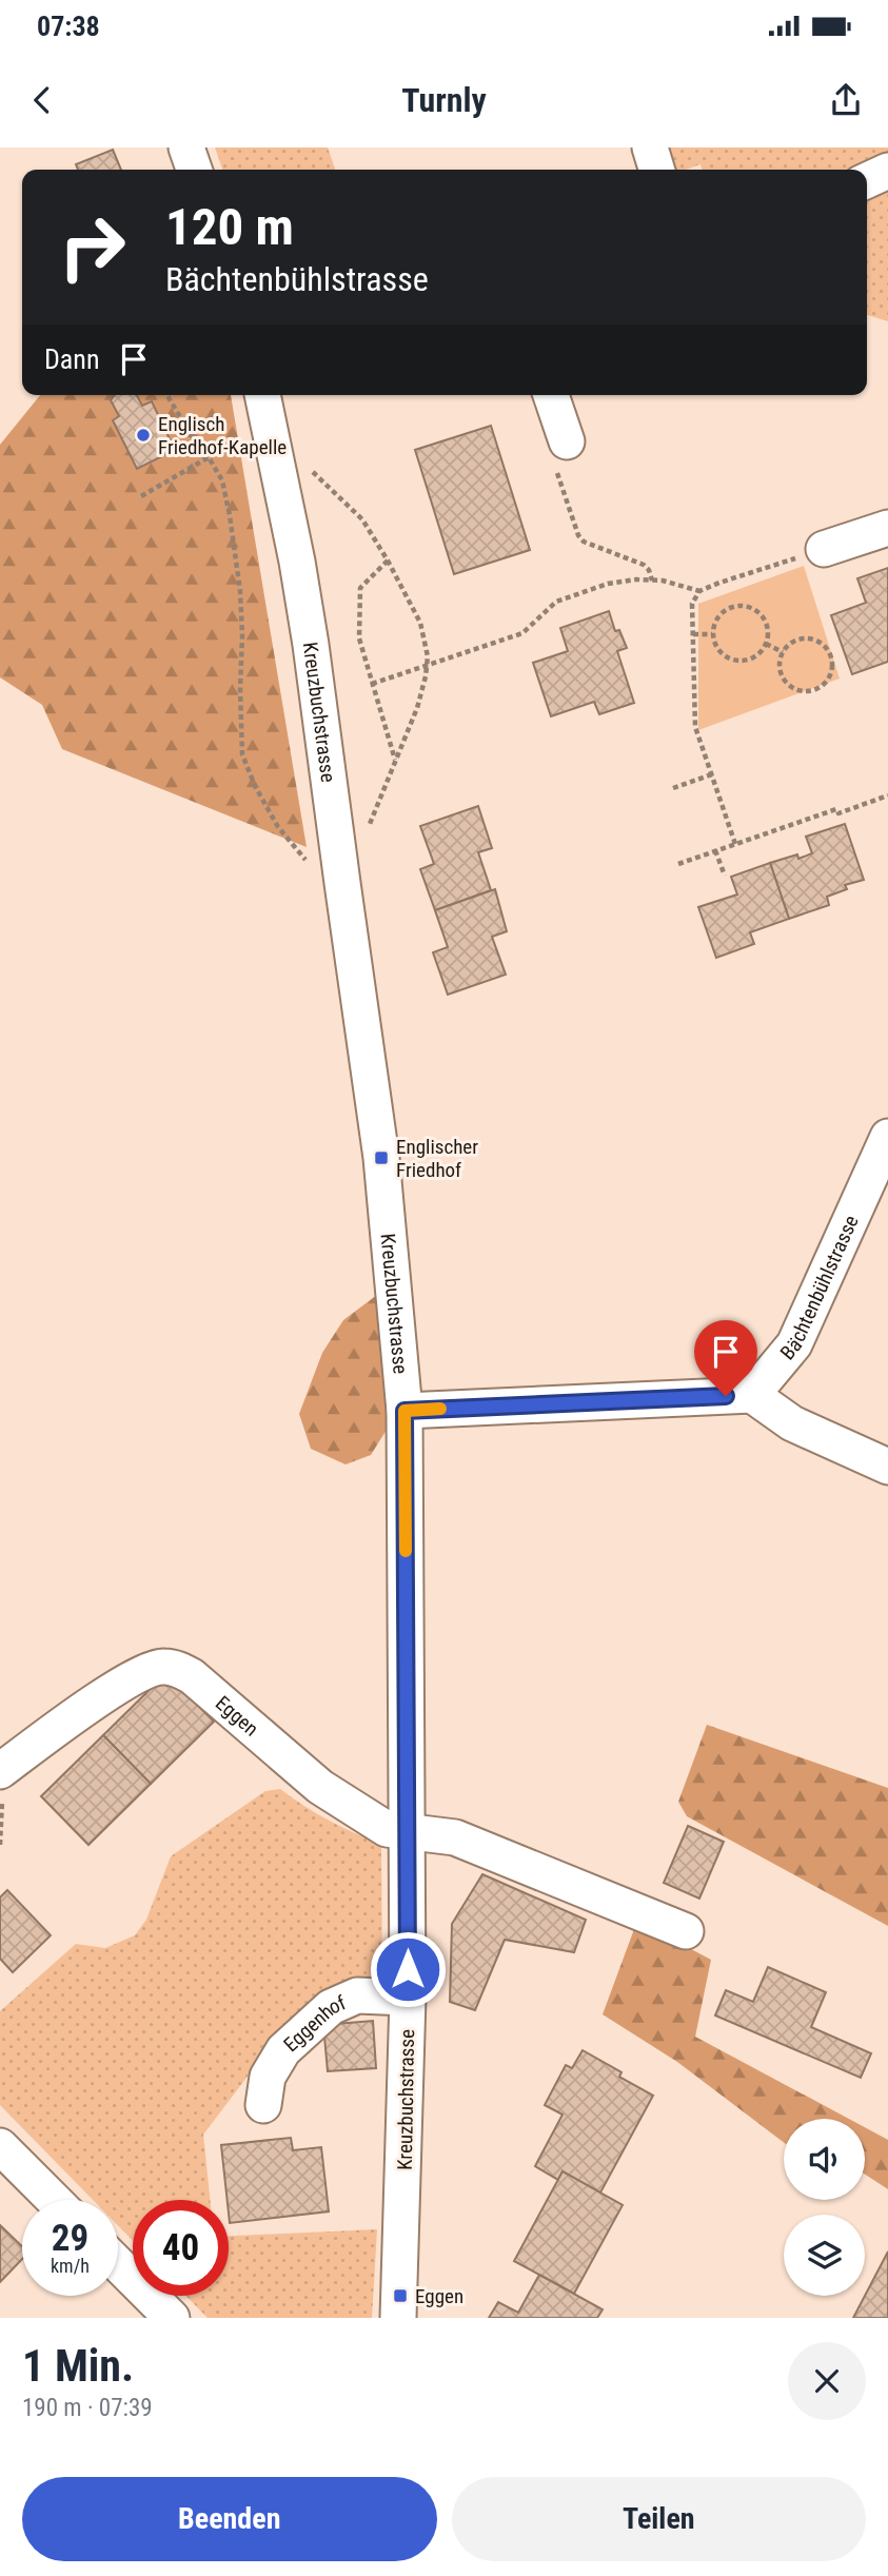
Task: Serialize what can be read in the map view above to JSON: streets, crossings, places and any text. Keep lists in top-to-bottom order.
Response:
{
  "streets": {
    "street": [
      "Kreuzbuchstrasse",
      "Bächtenbühlstrasse",
      "Eggen",
      "Eggenhof"
    ]
  },
  "crossings": [
    ["Kreuzbuchstrasse", "Eggen"],
    ["Kreuzbuchstrasse", "Eggenhof"]
  ],
  "places": {
    "other": ["Englisch Friedhof-Kapelle"],
    "transit": ["Englischer Friedhof", "Eggen"]
  },
  "page": {
    "status": "07:38",
    "header": "Turnly",
    "turn": ["120 m", "Bächtenbühlstrasse"],
    "then": "Dann",
    "speed": "29 km/h",
    "limit": "40",
    "heading": ["1 Min.", "190 m · 07:39"],
    "buttons": ["Beenden", "Teilen"]
  }
}
